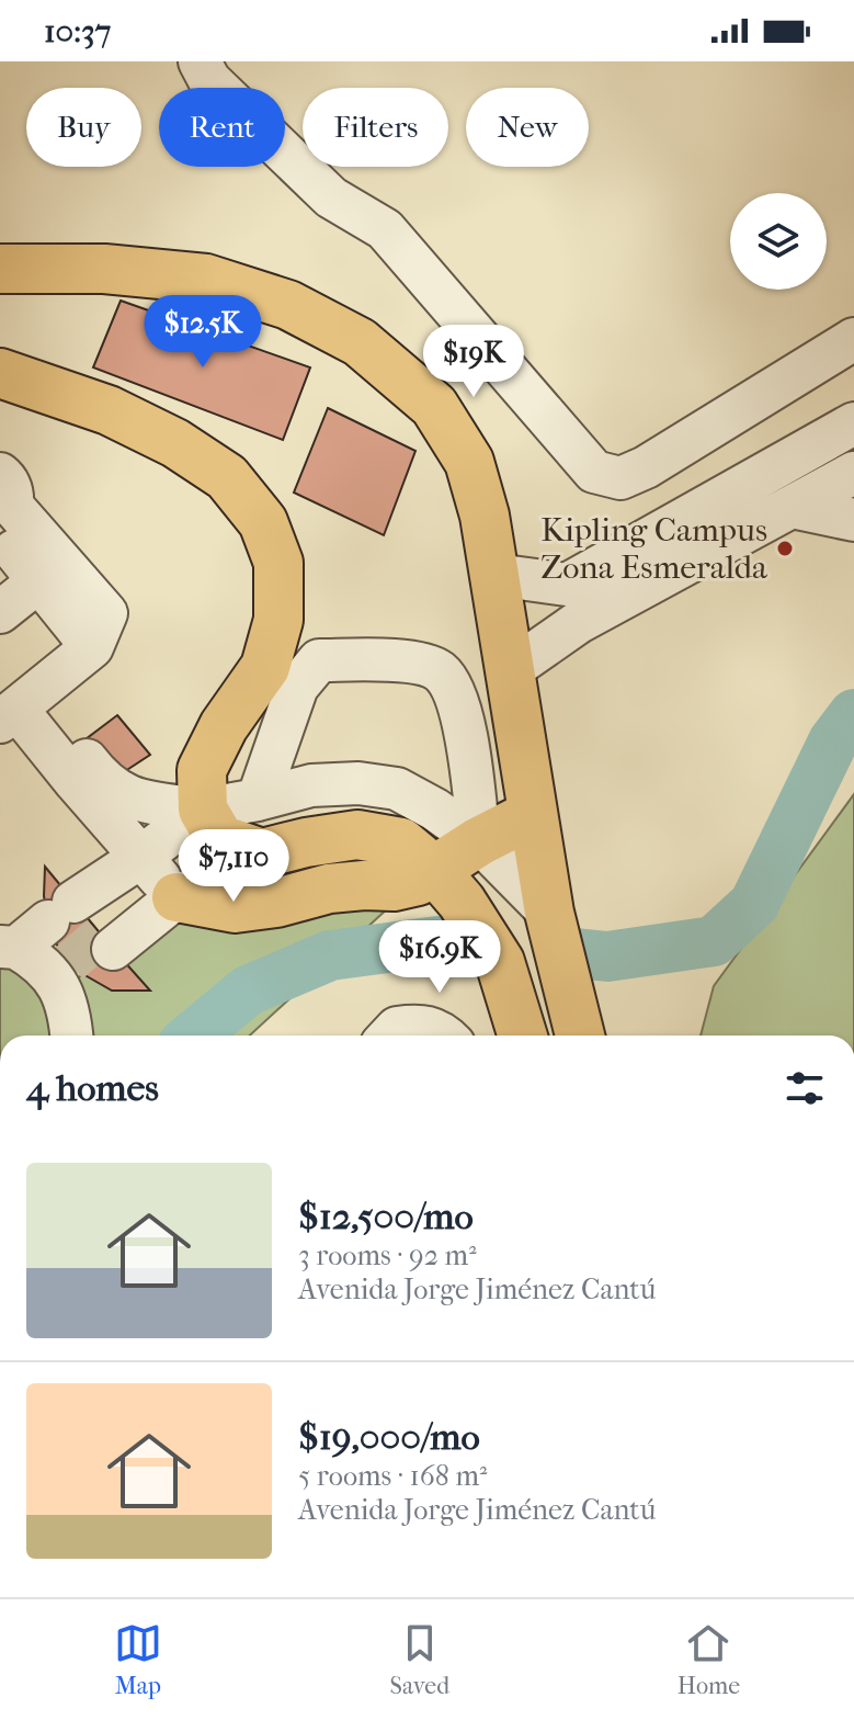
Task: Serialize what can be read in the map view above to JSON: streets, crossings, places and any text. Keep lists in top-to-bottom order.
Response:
{
  "places": ["Kipling Campus Zona Esmeralda"],
  "page": {
    "status": "10:37",
    "chip": [
      "Buy",
      "Rent",
      "Filters",
      "New"
    ],
    "price": [
      "$12.5K",
      "$19K",
      "$7,110",
      "$16.9K"
    ],
    "heading": "4 homes",
    "list": [
      {
        "name": "$12,500/mo",
        "note": "3 rooms · 92 m² · Avenida Jorge Jiménez Cantú"
      },
      {
        "name": "$19,000/mo",
        "note": "5 rooms · 168 m² · Avenida Jorge Jiménez Cantú"
      }
    ],
    "tabs": ["Map", "Saved", "Home"]
  }
}
